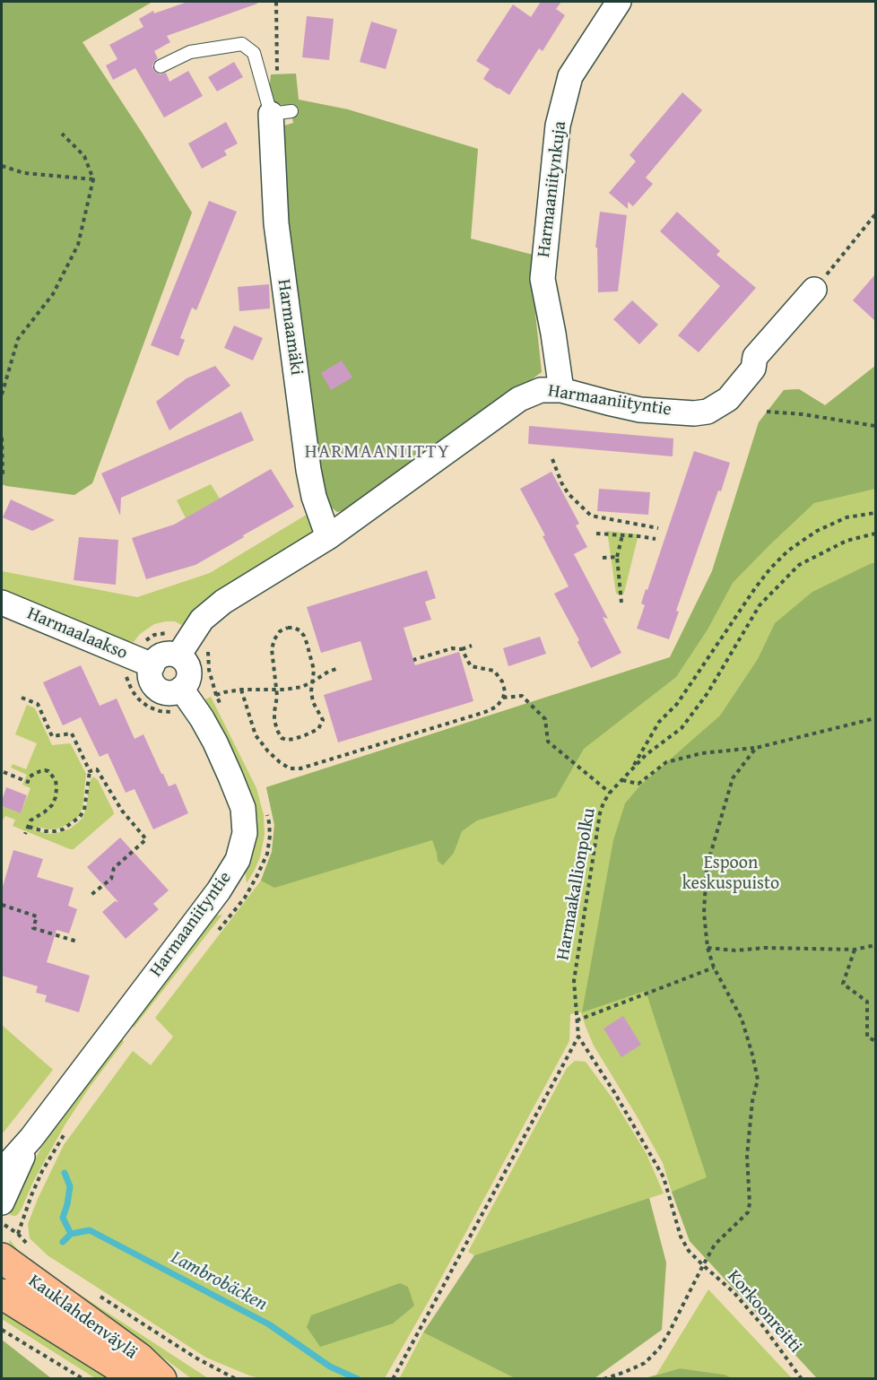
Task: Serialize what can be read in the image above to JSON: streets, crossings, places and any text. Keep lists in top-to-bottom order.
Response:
{
  "streets": {
    "main road": ["Kauklahdenväylä"],
    "street": [
      "Harmaaniitynkuja",
      "Harmaamäki",
      "Harmaaniityntie",
      "Harmaalaakso"
    ],
    "path": ["Harmaakallionpolku", "Korkoonreitti"]
  },
  "crossings": [
    ["Harmaaniitynkuja", "Harmaaniityntie"],
    ["Harmaamäki", "Harmaaniityntie"],
    ["Harmaakallionpolku", "Korkoonreitti"]
  ],
  "districts": ["HARMAANIITTY"],
  "water": ["Lambrobäcken"],
  "parks": ["Espoon keskuspuisto"]
}
